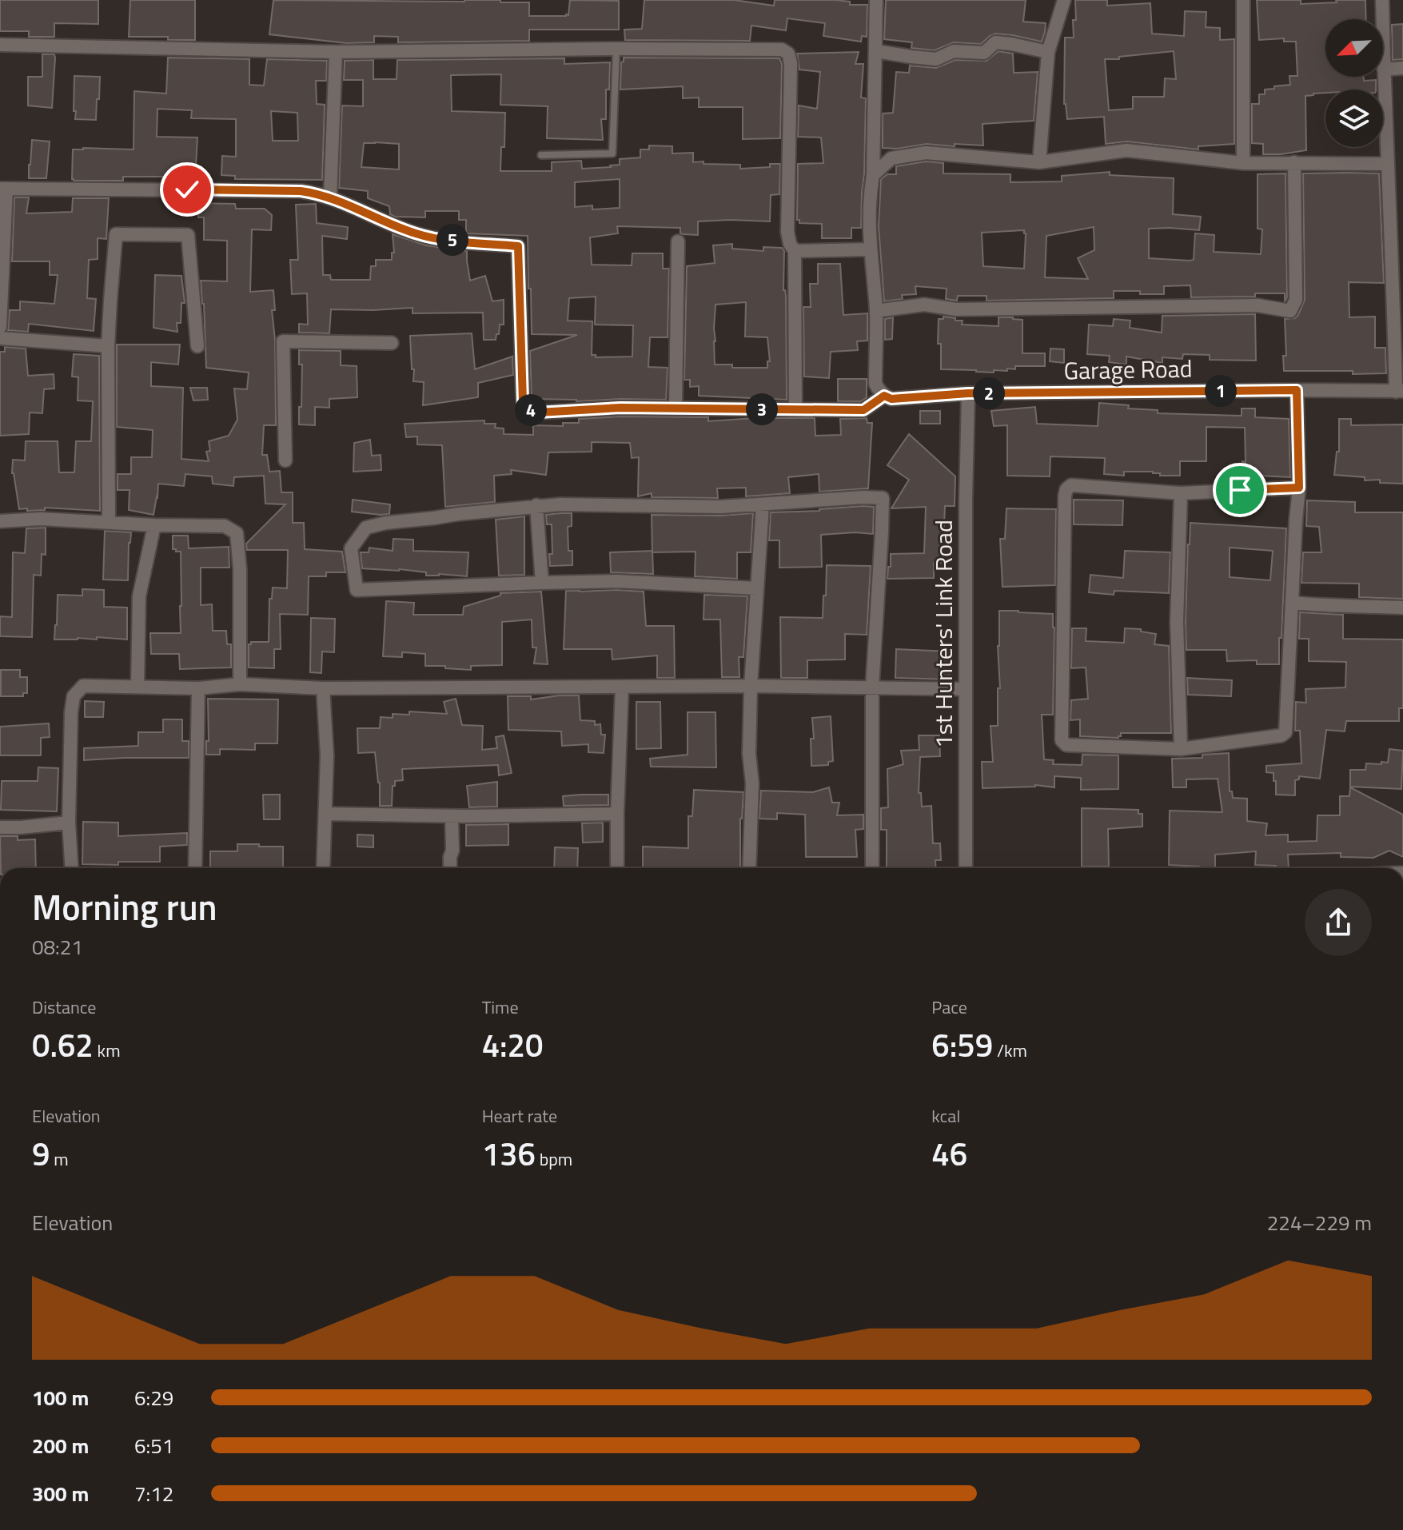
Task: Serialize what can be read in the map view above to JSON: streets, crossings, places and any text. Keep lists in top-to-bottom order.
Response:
{
  "streets": {
    "street": ["Garage Road", "1st Hunters' Link Road"]
  },
  "crossings": [
    ["Garage Road", "1st Hunters' Link Road"]
  ],
  "north": "bottom left",
  "page": {
    "pins": [
      "5",
      "1",
      "2",
      "3",
      "4"
    ],
    "heading": ["Morning run", "08:21"],
    "stats": [
      ["Distance", "0.62 km"],
      ["Time", "4:20"],
      ["Pace", "6:59 /km"],
      ["Elevation", "9 m"],
      ["Heart rate", "136 bpm"],
      ["kcal", "46"]
    ],
    "chart": ["Elevation", "224–229 m"],
    "list": [
      {
        "name": "100 m",
        "note": "6:29"
      },
      {
        "name": "200 m",
        "note": "6:51"
      },
      {
        "name": "300 m",
        "note": "7:12"
      }
    ]
  }
}
